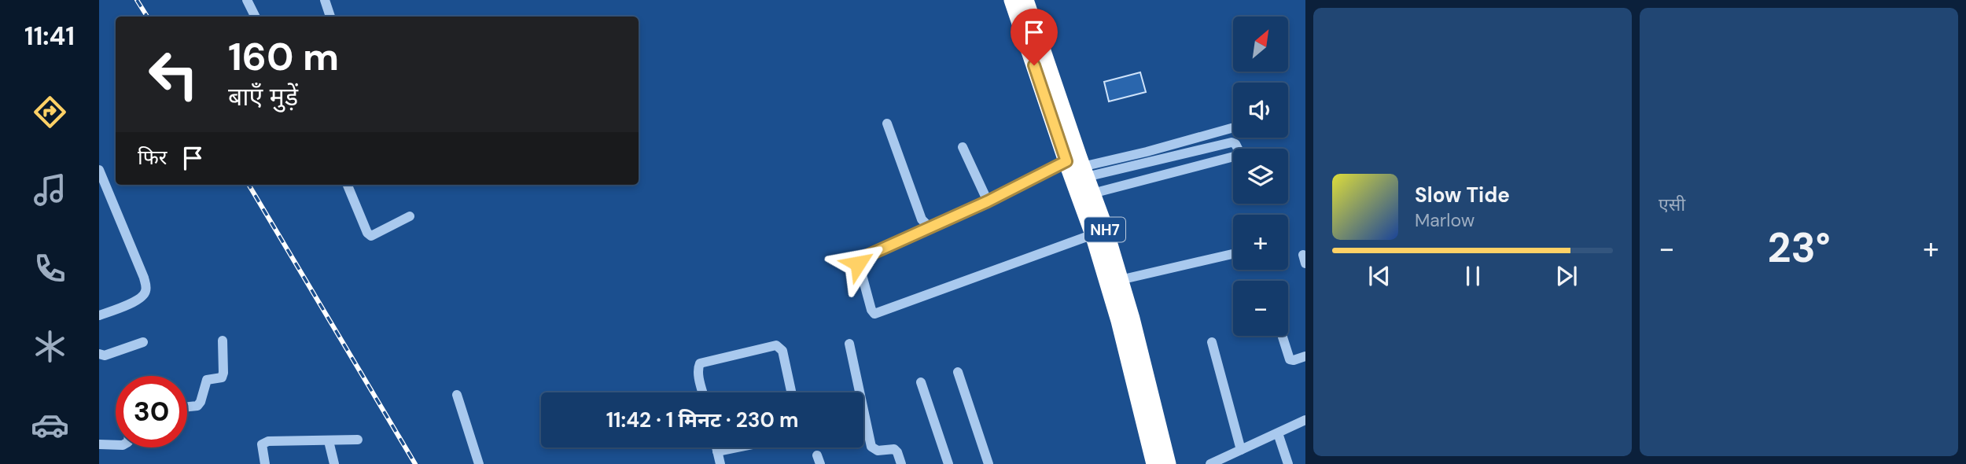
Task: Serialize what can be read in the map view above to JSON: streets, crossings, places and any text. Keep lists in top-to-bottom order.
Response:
{
  "streets": {
    "highway": ["NH7"]
  },
  "north": "top right",
  "page": {
    "tabs": "11:41",
    "tile": "एसी",
    "map_buttons": ["+", "−"],
    "turn": ["160 m", "बाएँ मुड़ें"],
    "then": "फिर",
    "song": ["Slow Tide", "Marlow"],
    "heat": ["−", "23°", "+"],
    "limit": "30",
    "trip": "11:42 · 1 मिनट · 230 m"
  }
}
